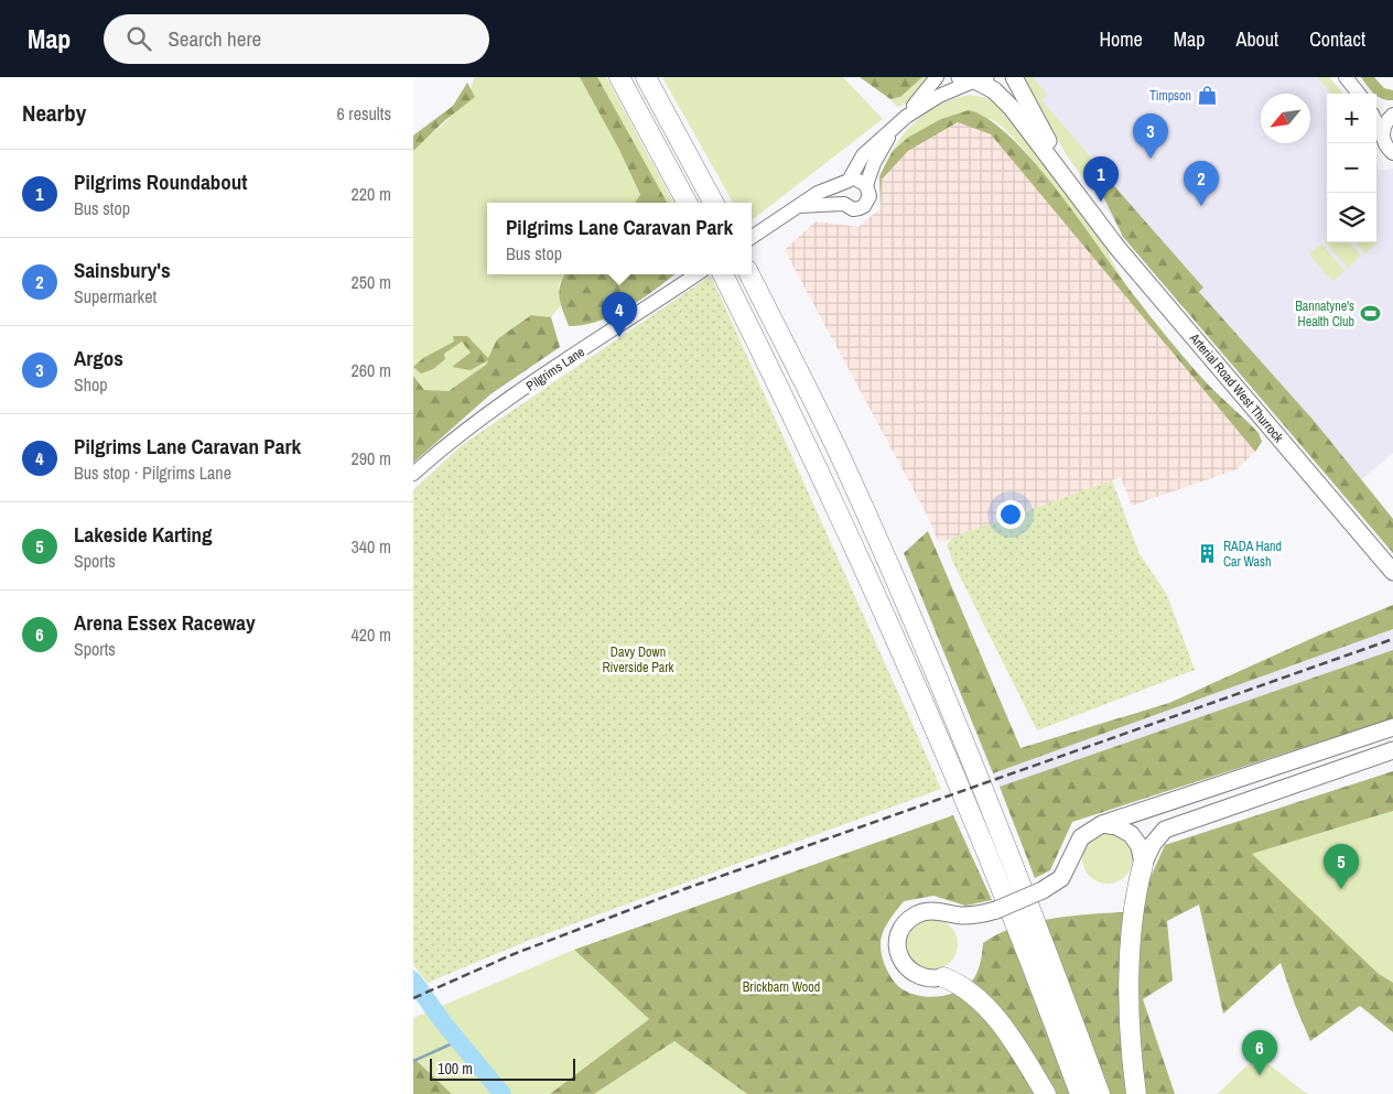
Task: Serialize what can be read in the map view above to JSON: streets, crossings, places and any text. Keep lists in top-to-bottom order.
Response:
{
  "streets": {
    "main road": ["Pilgrims Lane", "Arterial Road West Thurrock"]
  },
  "parks": ["Davy Down Riverside Park", "Brickbarn Wood"],
  "places": {
    "shop": ["Timpson"],
    "sports": ["Bannatyne's Health Club"],
    "building": ["RADA Hand Car Wash"]
  },
  "scale_bar": "100 m",
  "north": "bottom left",
  "page": {
    "header": "Map",
    "search": "Search here",
    "nav": [
      "Home",
      "Map",
      "About",
      "Contact"
    ],
    "heading": ["Nearby", "6 results"],
    "map_buttons": ["+", "−"],
    "pins": [
      "3",
      "1",
      "2",
      "4",
      "5",
      "6"
    ],
    "list": [
      {
        "mark": "1",
        "name": "Pilgrims Roundabout",
        "note": "Bus stop",
        "value": "220 m"
      },
      {
        "mark": "2",
        "name": "Sainsbury's",
        "note": "Supermarket",
        "value": "250 m"
      },
      {
        "mark": "3",
        "name": "Argos",
        "note": "Shop",
        "value": "260 m"
      },
      {
        "mark": "4",
        "name": "Pilgrims Lane Caravan Park",
        "note": "Bus stop · Pilgrims Lane",
        "value": "290 m"
      },
      {
        "mark": "5",
        "name": "Lakeside Karting",
        "note": "Sports",
        "value": "340 m"
      },
      {
        "mark": "6",
        "name": "Arena Essex Raceway",
        "note": "Sports",
        "value": "420 m"
      }
    ],
    "popup": ["Pilgrims Lane Caravan Park", "Bus stop"],
    "scale": "100 m"
  }
}
